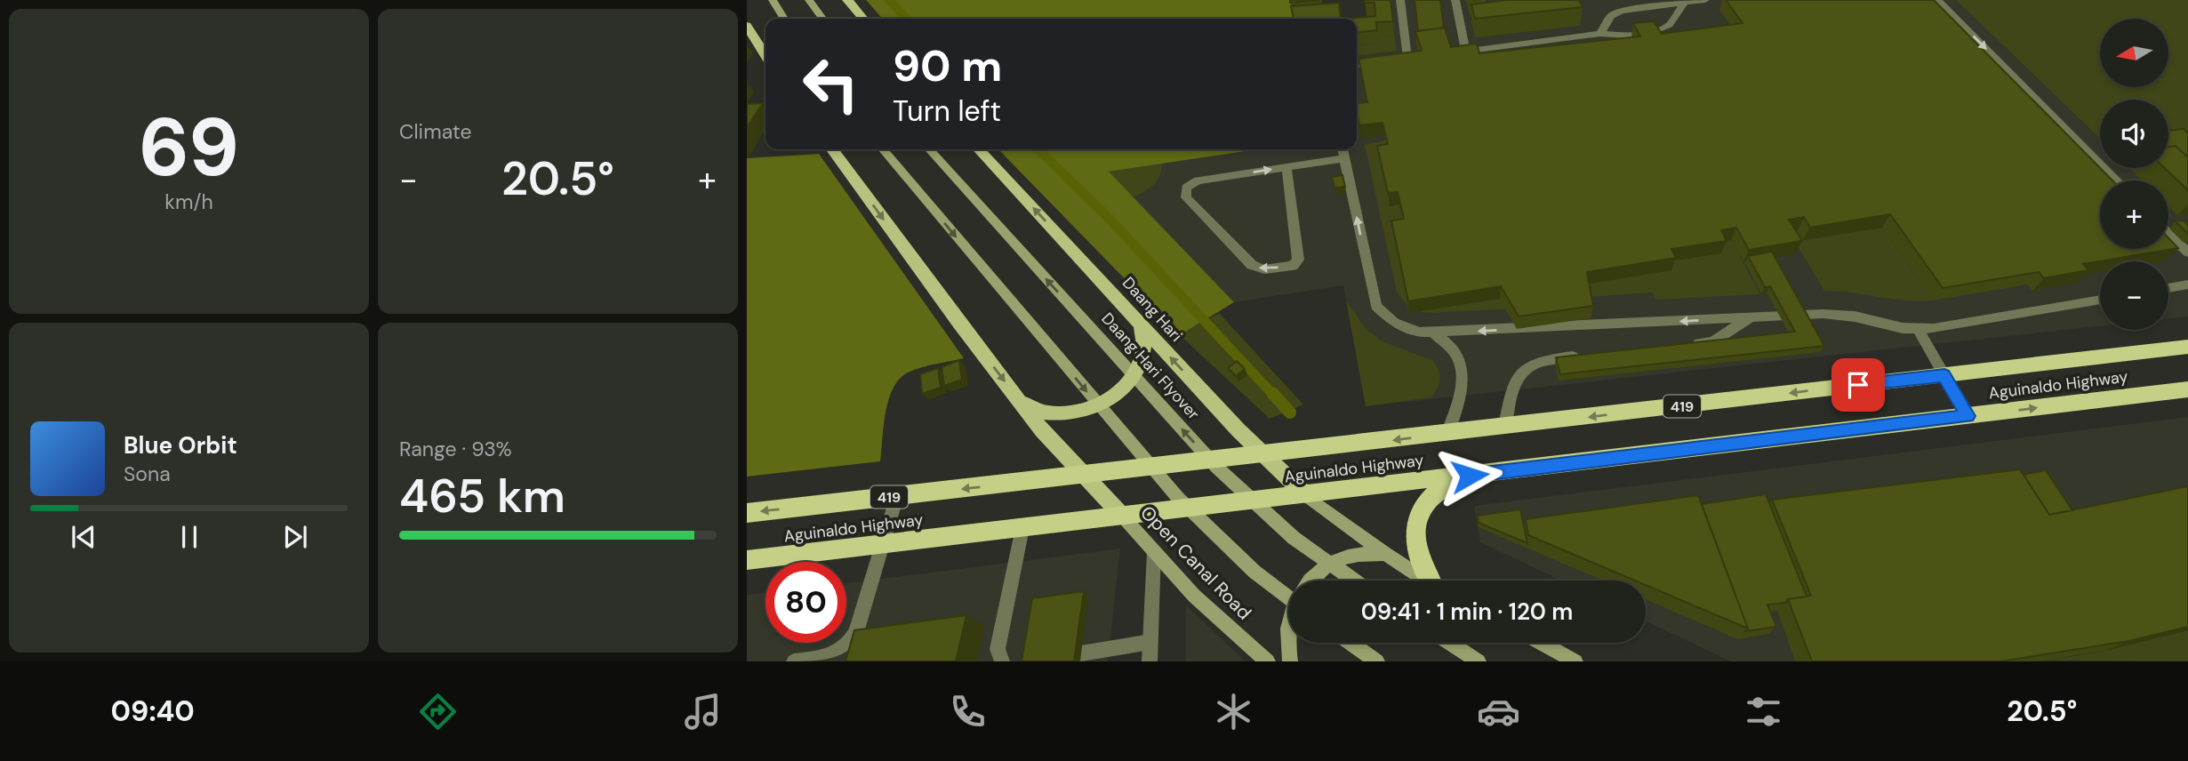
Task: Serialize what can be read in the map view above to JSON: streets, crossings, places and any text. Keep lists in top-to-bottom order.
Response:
{
  "streets": {
    "highway": ["Aguinaldo Highway", "419"],
    "main road": ["Daang Hari", "Daang Hari Flyover", "Open Canal Road"]
  },
  "crossings": [
    ["Daang Hari", "Aguinaldo Highway"],
    ["Aguinaldo Highway", "Open Canal Road"]
  ],
  "north": "left",
  "page": {
    "tile": [
      ["69", "km/h"],
      "Climate",
      ["Range · 93%", "465 km"]
    ],
    "map_buttons": ["+", "−"],
    "turn": ["90 m", "Turn left"],
    "heat": ["−", "20.5°", "+"],
    "song": ["Blue Orbit", "Sona"],
    "limit": "80",
    "trip": "09:41 · 1 min · 120 m",
    "tabs": ["09:40", "20.5°"]
  }
}
